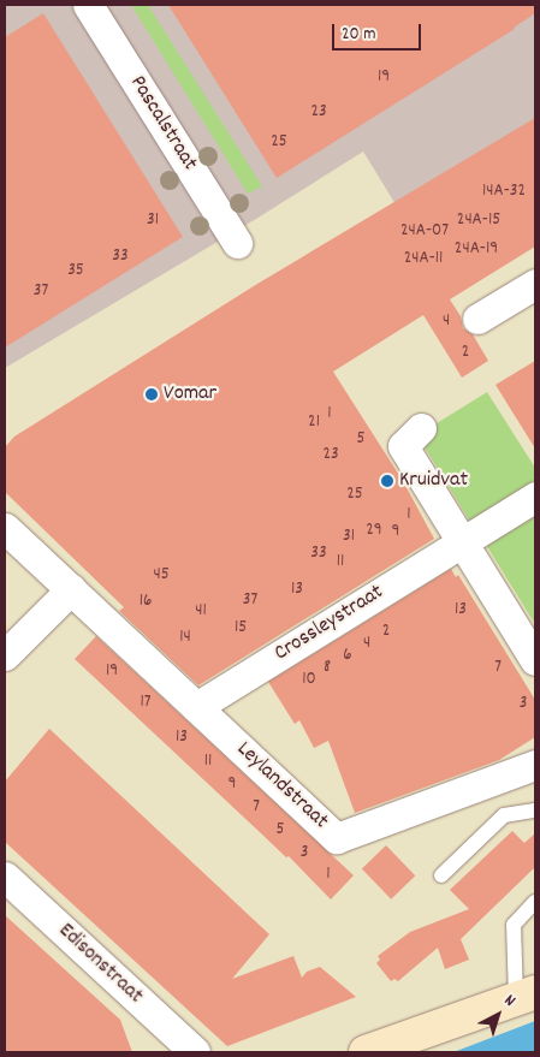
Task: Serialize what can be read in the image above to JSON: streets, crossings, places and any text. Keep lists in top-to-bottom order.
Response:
{
  "streets": {
    "street": [
      "Pascalstraat",
      "Crossleystraat",
      "Leylandstraat",
      "Edisonstraat"
    ]
  },
  "crossings": [
    ["Crossleystraat", "Leylandstraat"]
  ],
  "places": ["Vomar", "Kruidvat"],
  "house_numbers": [
    "19",
    "23",
    "25",
    "14A-32",
    "31",
    "24A-15",
    "24A-07",
    "24A-19",
    "33",
    "24A-11",
    "35",
    "37",
    "4",
    "2",
    "1",
    "21",
    "5",
    "23",
    "25",
    "1",
    "29",
    "9",
    "31",
    "33",
    "11",
    "45",
    "13",
    "37",
    "16",
    "13",
    "41",
    "15",
    "2",
    "14",
    "4",
    "6",
    "8",
    "7",
    "19",
    "10",
    "17",
    "3",
    "13",
    "11",
    "9",
    "7",
    "5",
    "3",
    "1"
  ],
  "scale_bar": "20 m",
  "north": "top right"
}
